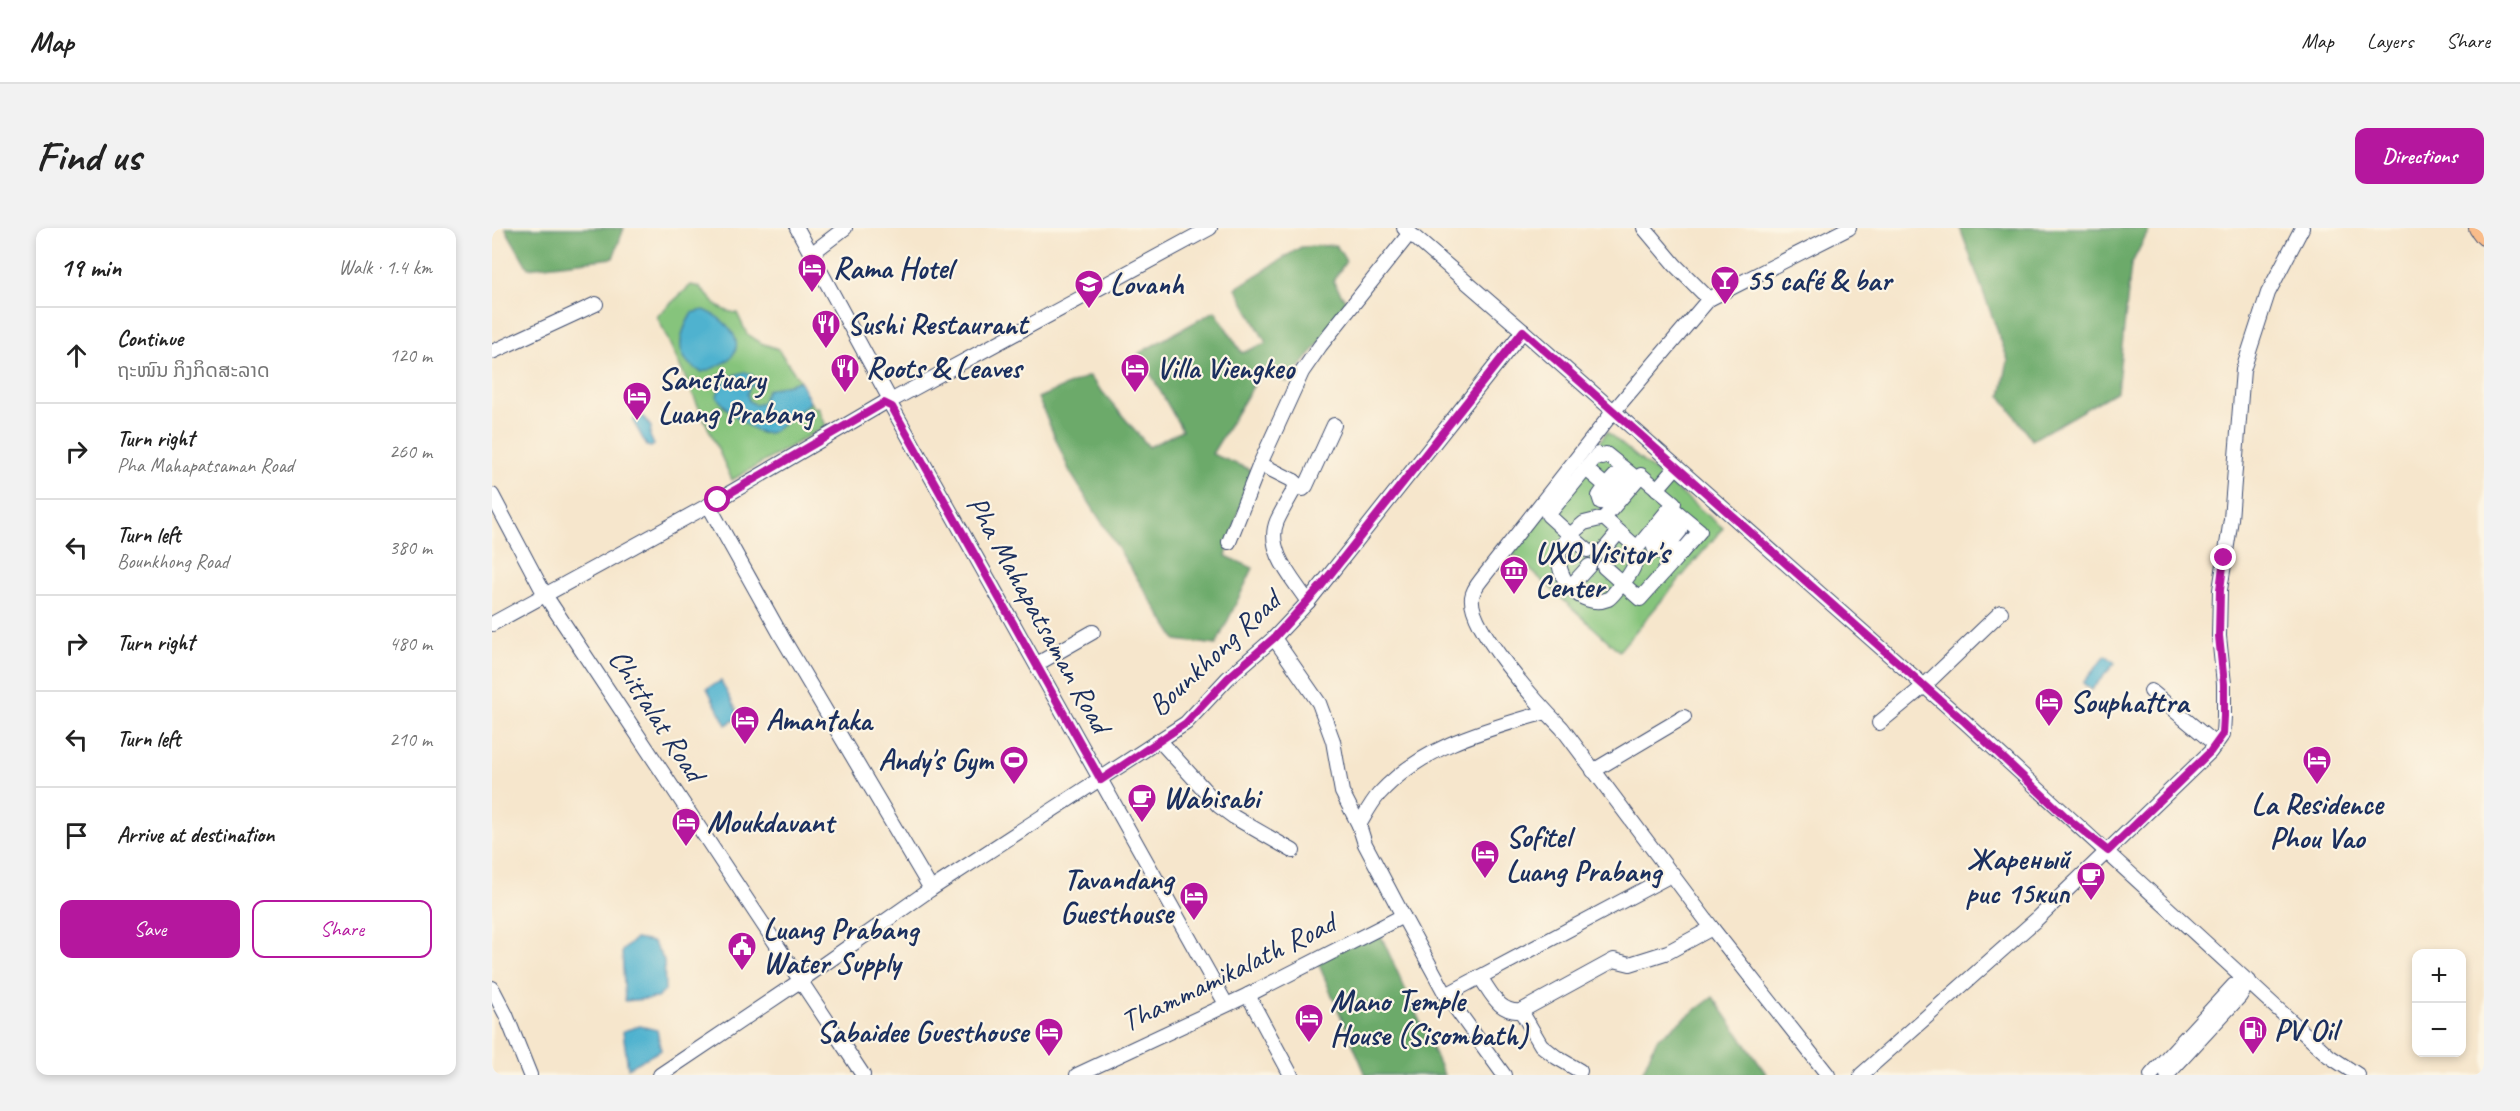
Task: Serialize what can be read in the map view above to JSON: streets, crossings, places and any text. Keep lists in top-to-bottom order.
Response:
{
  "streets": {
    "street": [
      "Pha Mahapatsaman Road",
      "Bounkhong Road",
      "Chittalat Road",
      "Thammamikalath Road"
    ]
  },
  "crossings": [
    ["Pha Mahapatsaman Road", "Bounkhong Road"],
    ["Pha Mahapatsaman Road", "Thammamikalath Road"],
    ["Bounkhong Road", "Chittalat Road"]
  ],
  "places": {
    "hotel": [
      "Rama Hotel",
      "Villa Viengkeo",
      "Sanctuary Luang Prabang",
      "Souphattra",
      "Amantaka",
      "La Residence Phou Vao",
      "Moukdavant",
      "Sofitel Luang Prabang",
      "Tavandang Guesthouse",
      "Mano Temple House (Sisombath)",
      "Sabaidee Guesthouse"
    ],
    "bar": ["55 café & bar"],
    "school or university": ["Lovanh"],
    "restaurant": ["Sushi Restaurant", "Roots & Leaves"],
    "museum": ["UXO Visitor's Center"],
    "sports": ["Andy's Gym"],
    "cafe": ["Wabisabi", "Жареный рис 15кип"],
    "public building": ["Luang Prabang Water Supply"],
    "fuel station": ["PV Oil"]
  },
  "page": {
    "header": "Map",
    "nav": ["Map", "Layers", "Share"],
    "buttons": [
      "Directions",
      ["Save", "Share"]
    ],
    "title": "Find us",
    "heading": ["19 min", "Walk · 1.4 km"],
    "list": [
      ["Continue", "ຖະໜົນ ກິງກິດສະລາດ", "120 m"],
      ["Turn right", "Pha Mahapatsaman Road", "260 m"],
      ["Turn left", "Bounkhong Road", "380 m"],
      ["Turn right", "480 m"],
      ["Turn left", "210 m"],
      "Arrive at destination"
    ],
    "map_buttons": ["+", "−"]
  }
}
